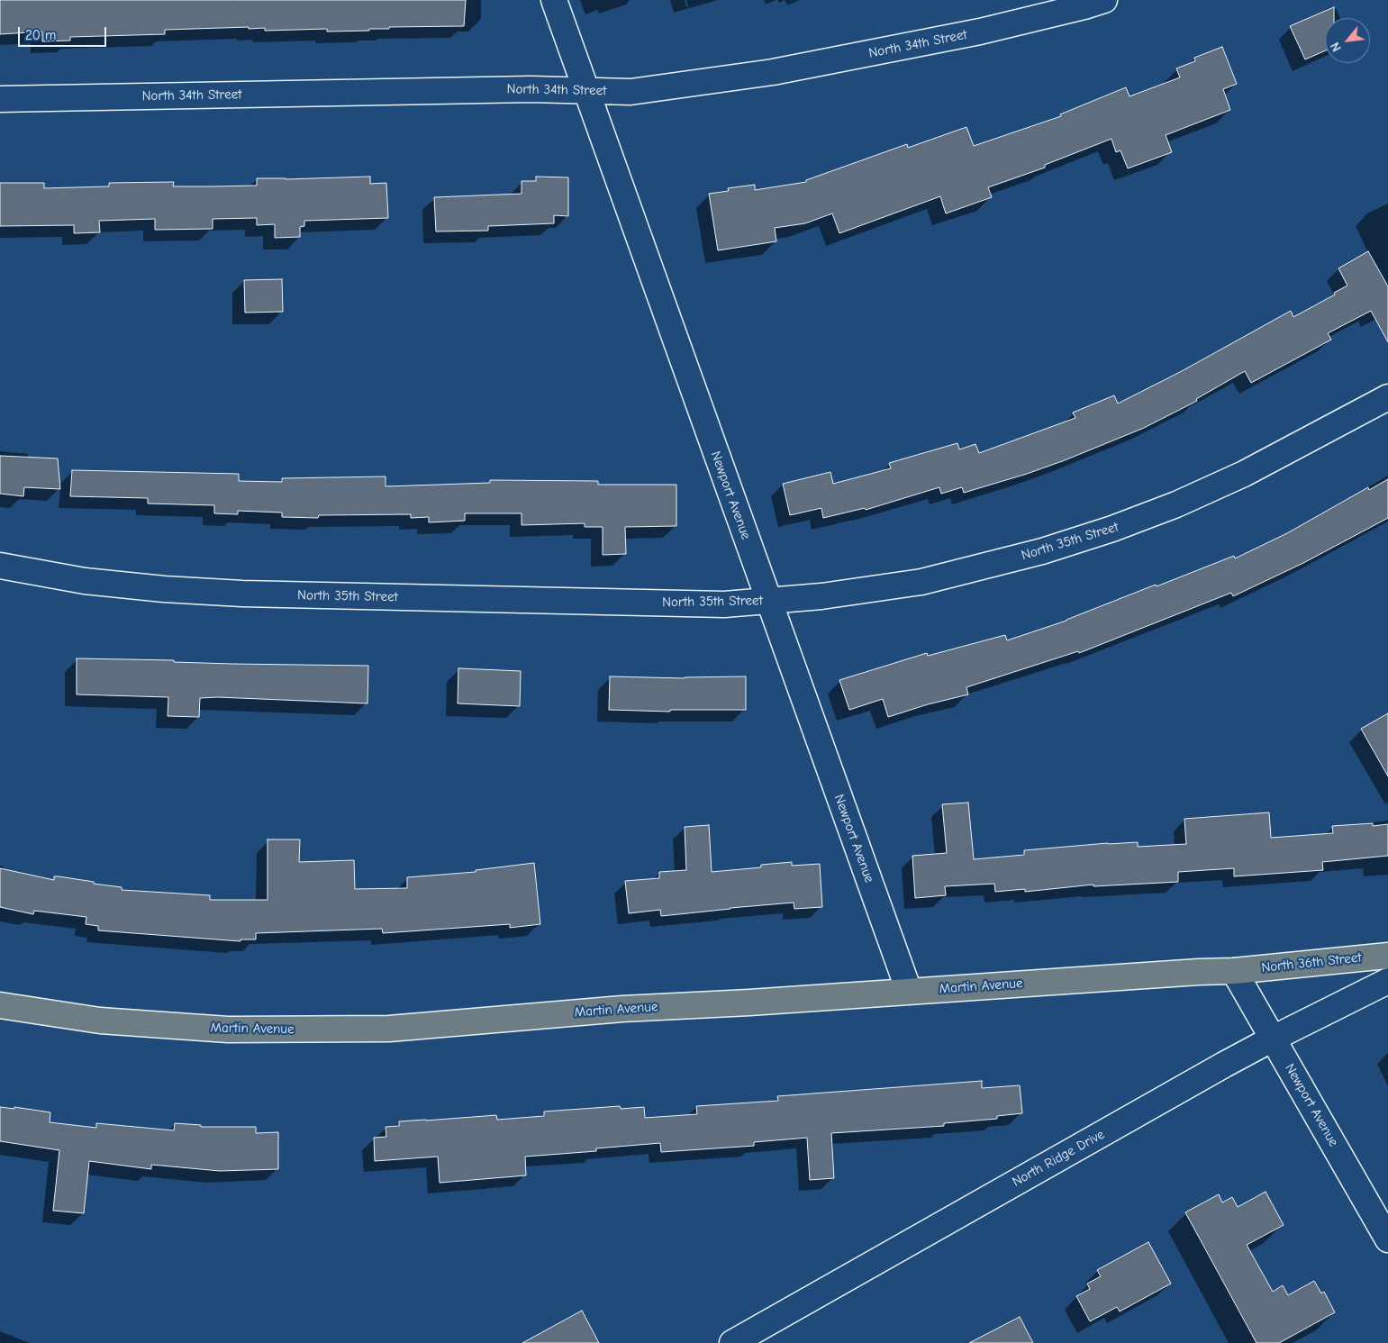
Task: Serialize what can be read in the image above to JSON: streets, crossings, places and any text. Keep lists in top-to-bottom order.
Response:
{
  "streets": {
    "main road": ["North 36th Street", "Martin Avenue"],
    "street": [
      "North 34th Street",
      "Newport Avenue",
      "North 35th Street",
      "North Ridge Drive"
    ]
  },
  "crossings": [
    ["North 34th Street", "Newport Avenue"],
    ["Newport Avenue", "North 35th Street"],
    ["Newport Avenue", "North 36th Street"],
    ["Newport Avenue", "Martin Avenue"],
    ["Newport Avenue", "North Ridge Drive"],
    ["North 36th Street", "Martin Avenue"]
  ],
  "scale_bar": "20 m",
  "north": "bottom left"
}
